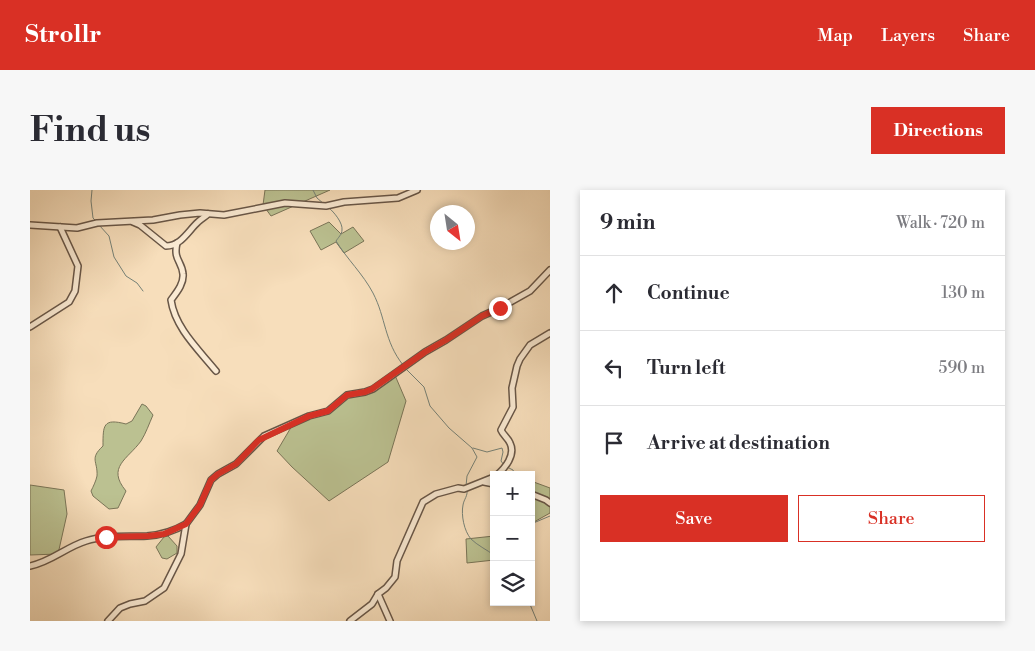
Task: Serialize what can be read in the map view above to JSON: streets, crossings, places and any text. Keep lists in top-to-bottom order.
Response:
{
  "north": "bottom right",
  "page": {
    "header": "Strollr",
    "nav": ["Map", "Layers", "Share"],
    "buttons": [
      "Directions",
      ["Save", "Share"]
    ],
    "title": "Find us",
    "heading": ["9 min", "Walk · 720 m"],
    "list": [
      ["Continue", "130 m"],
      ["Turn left", "590 m"],
      "Arrive at destination"
    ],
    "map_buttons": ["+", "−"]
  }
}
